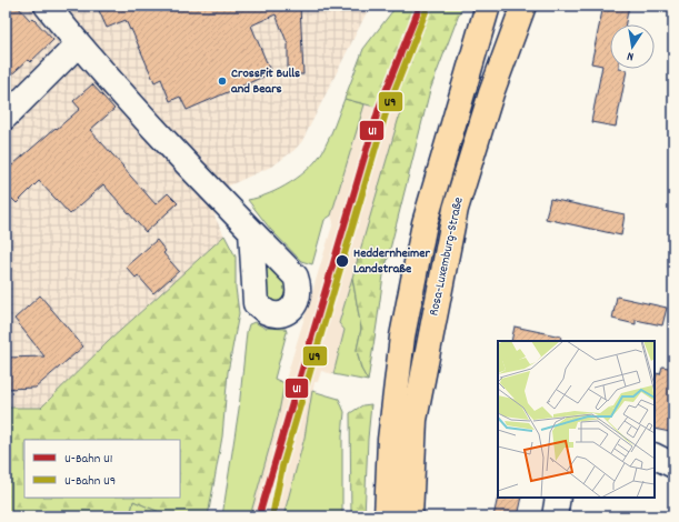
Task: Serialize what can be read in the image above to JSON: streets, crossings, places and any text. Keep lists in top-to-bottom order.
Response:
{
  "streets": {
    "highway": ["Rosa-Luxemburg-Straße"]
  },
  "places": ["CrossFit Bulls and Bears", "Heddernheimer Landstraße"],
  "lines": ["metro line U1", "metro line U9"],
  "legend": ["U-Bahn U1", "U-Bahn U9"],
  "north": "bottom"
}
